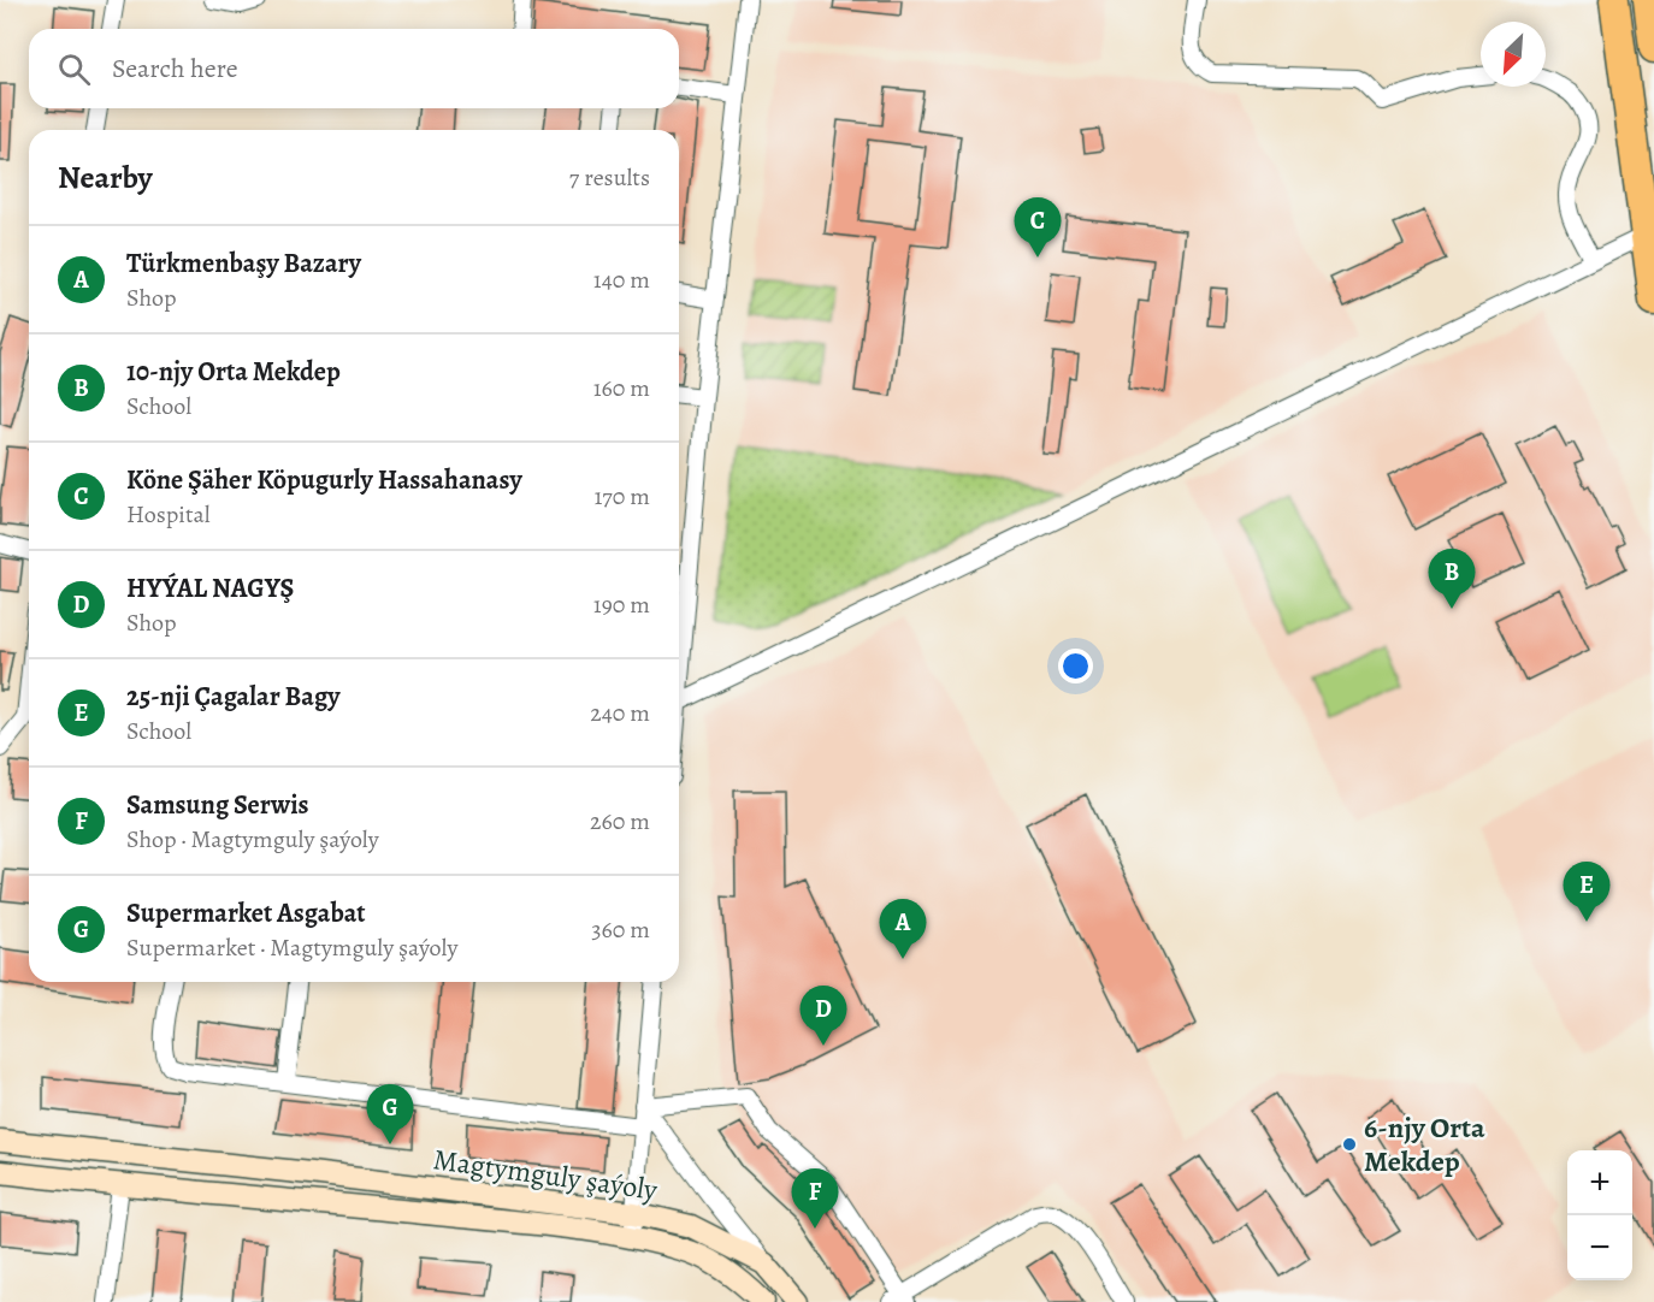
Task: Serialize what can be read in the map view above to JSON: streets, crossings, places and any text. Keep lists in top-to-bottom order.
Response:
{
  "streets": {
    "street": ["Magtymguly şaýoly"]
  },
  "places": ["6-njy Orta Mekdep"],
  "north": "bottom left",
  "page": {
    "search": "Search here",
    "heading": ["Nearby", "7 results"],
    "pins": [
      "C",
      "B",
      "E",
      "A",
      "D",
      "G",
      "F"
    ],
    "list": [
      {
        "mark": "A",
        "name": "Türkmenbaşy Bazary",
        "note": "Shop",
        "value": "140 m"
      },
      {
        "mark": "B",
        "name": "10-njy Orta Mekdep",
        "note": "School",
        "value": "160 m"
      },
      {
        "mark": "C",
        "name": "Köne Şäher Köpugurly Hassahanasy",
        "note": "Hospital",
        "value": "170 m"
      },
      {
        "mark": "D",
        "name": "HYÝAL NAGYŞ",
        "note": "Shop",
        "value": "190 m"
      },
      {
        "mark": "E",
        "name": "25-nji Çagalar Bagy",
        "note": "School",
        "value": "240 m"
      },
      {
        "mark": "F",
        "name": "Samsung Serwis",
        "note": "Shop · Magtymguly şaýoly",
        "value": "260 m"
      },
      {
        "mark": "G",
        "name": "Supermarket Asgabat",
        "note": "Supermarket · Magtymguly şaýoly",
        "value": "360 m"
      }
    ],
    "map_buttons": ["+", "−"]
  }
}
